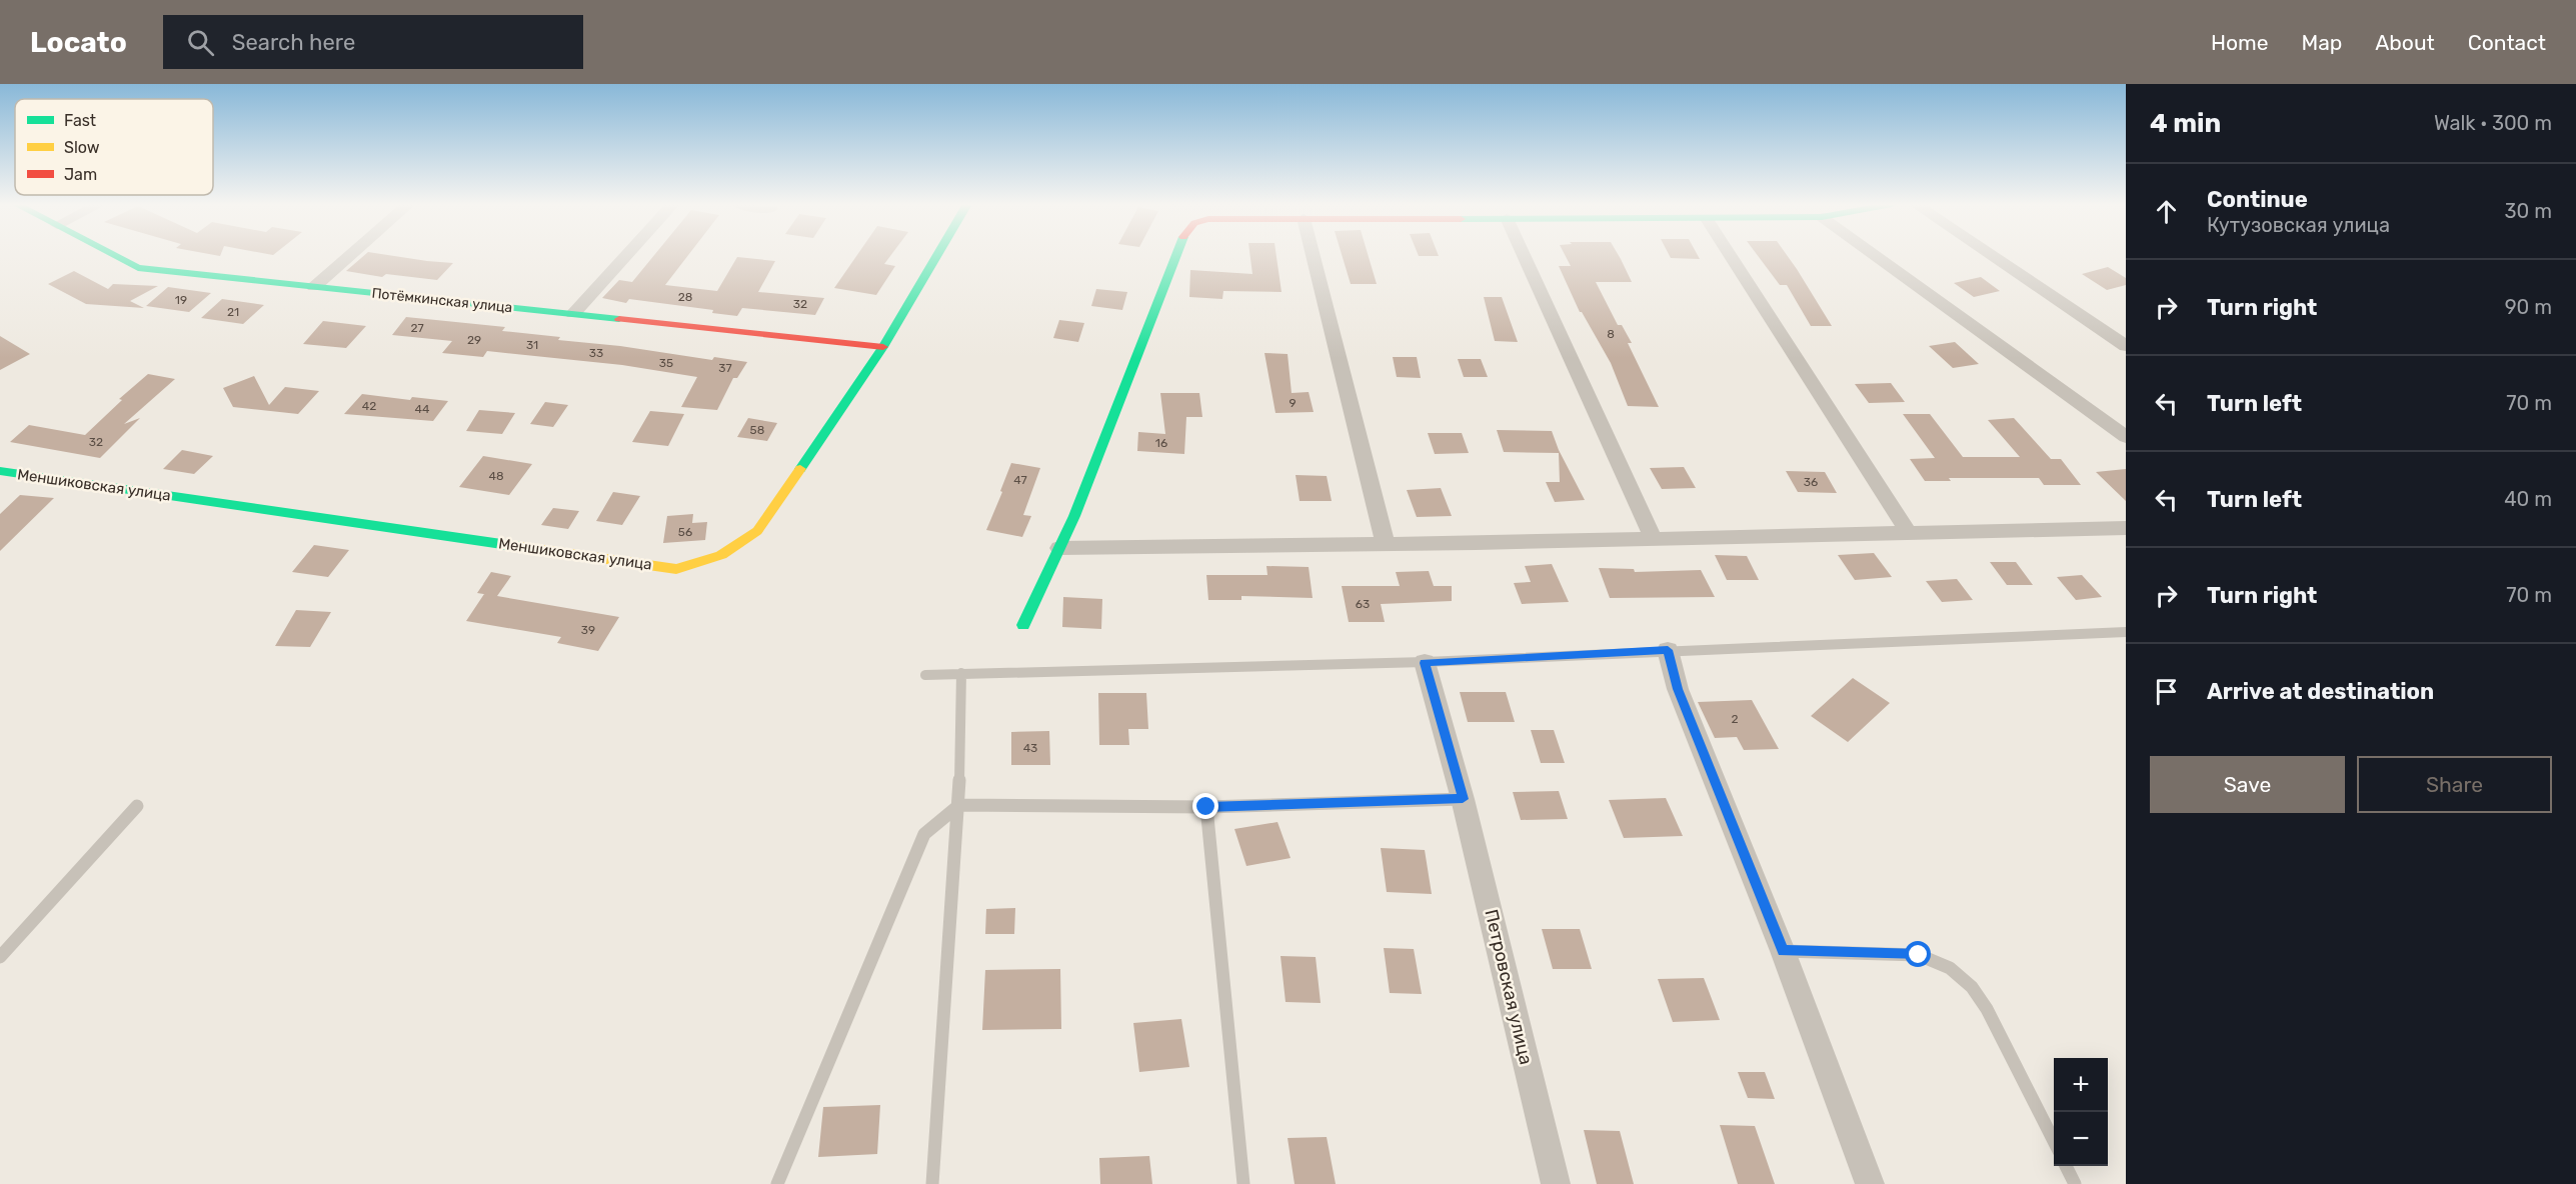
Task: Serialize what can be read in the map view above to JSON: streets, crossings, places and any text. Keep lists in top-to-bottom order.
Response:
{
  "streets": {
    "street": ["Потёмкинская улица", "Меншиковская улица", "Петровская улица"]
  },
  "crossings": [
    ["Потёмкинская улица", "Меншиковская улица"]
  ],
  "house_numbers": [
    "28",
    "19",
    "32",
    "21",
    "27",
    "8",
    "29",
    "31",
    "33",
    "35",
    "37",
    "9",
    "42",
    "44",
    "58",
    "32",
    "16",
    "48",
    "47",
    "36",
    "56",
    "63",
    "39",
    "2",
    "43"
  ],
  "legend": ["Fast", "Slow", "Jam"],
  "page": {
    "header": "Locato",
    "search": "Search here",
    "nav": [
      "Home",
      "Map",
      "About",
      "Contact"
    ],
    "heading": ["4 min", "Walk · 300 m"],
    "list": [
      ["Continue", "Кутузовская улица", "30 m"],
      ["Turn right", "90 m"],
      ["Turn left", "70 m"],
      ["Turn left", "40 m"],
      ["Turn right", "70 m"],
      "Arrive at destination"
    ],
    "buttons": ["Save", "Share"],
    "map_buttons": ["+", "−"]
  }
}
